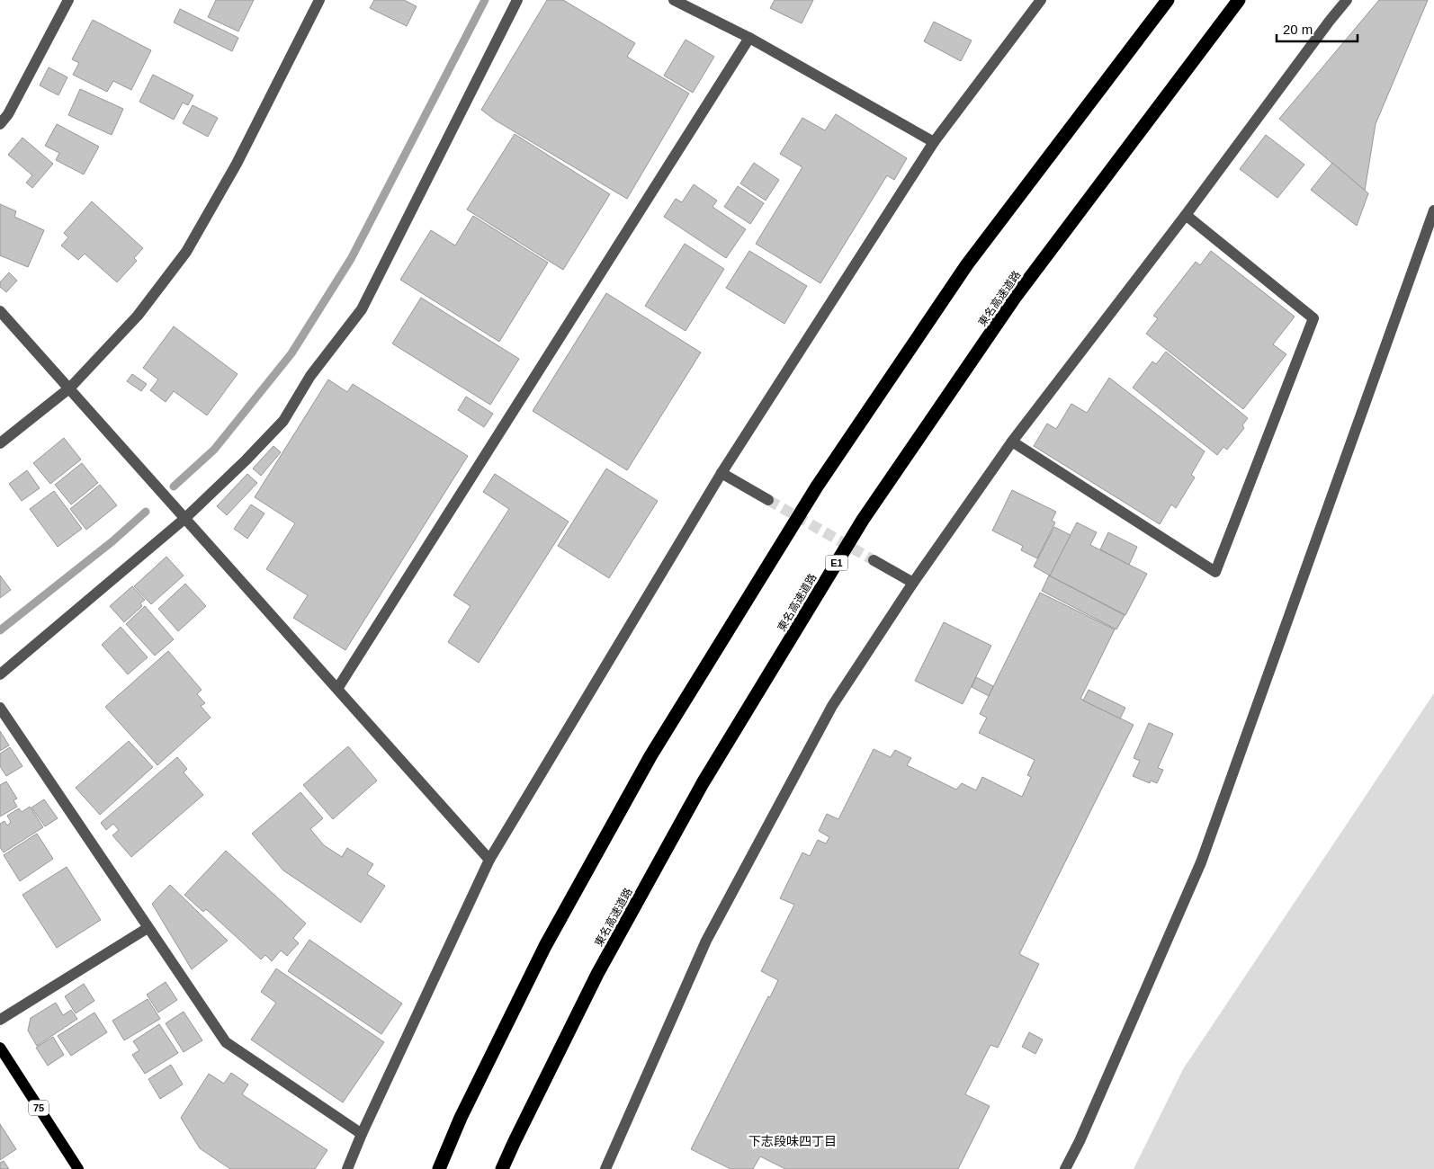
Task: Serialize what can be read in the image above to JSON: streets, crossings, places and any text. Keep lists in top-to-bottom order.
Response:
{
  "streets": {
    "highway": ["東名高速道路", "E1"],
    "main road": ["75"]
  },
  "districts": ["下志段味四丁目"],
  "scale_bar": "20 m"
}
